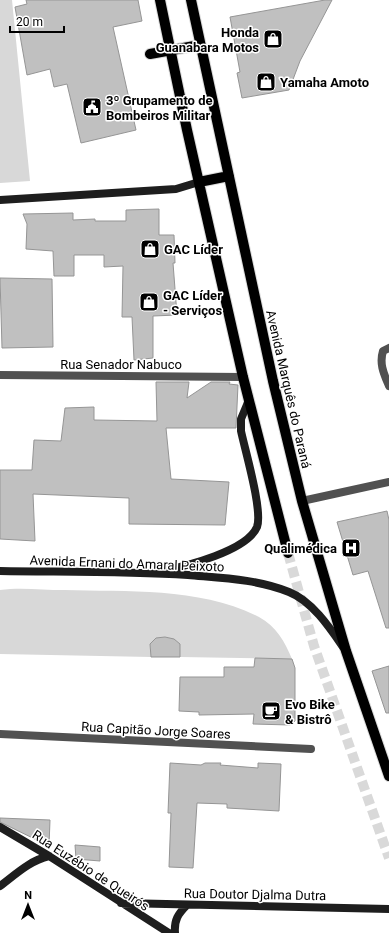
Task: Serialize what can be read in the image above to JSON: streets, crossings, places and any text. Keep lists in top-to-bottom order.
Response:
{
  "streets": {
    "main road": ["Avenida Marquês do Paraná"],
    "street": [
      "Rua Senador Nabuco",
      "Avenida Ernani do Amaral Peixoto",
      "Rua Capitão Jorge Soares",
      "Rua Euzébio de Queirós",
      "Rua Doutor Djalma Dutra"
    ]
  },
  "crossings": [
    ["Avenida Marquês do Paraná", "Avenida Ernani do Amaral Peixoto"],
    ["Rua Euzébio de Queirós", "Rua Doutor Djalma Dutra"]
  ],
  "places": {
    "shop": [
      "Honda Guanabara Motos",
      "Yamaha Amoto",
      "GAC Líder",
      "GAC Líder - Serviços"
    ],
    "public building": ["3º Grupamento de Bombeiros Militar"],
    "hospital": ["Qualimédica"],
    "cafe": ["Evo Bike & Bistrô"]
  },
  "scale_bar": "20 m",
  "north": "top"
}
